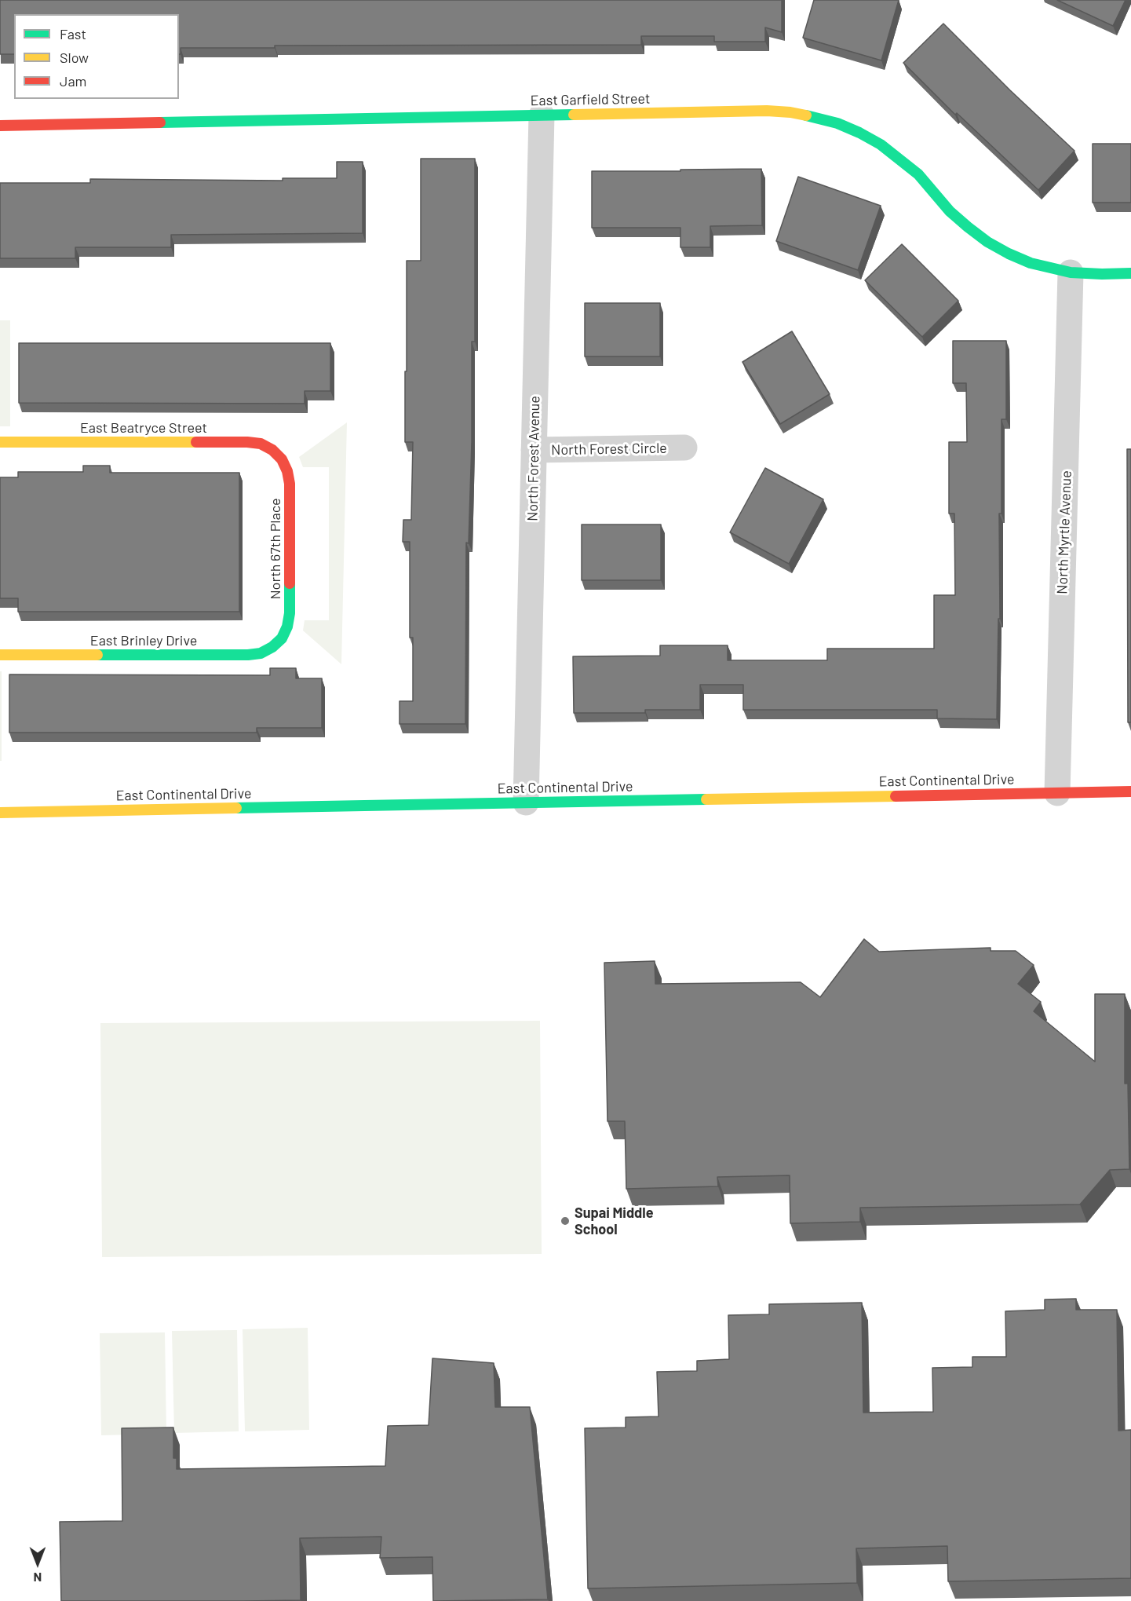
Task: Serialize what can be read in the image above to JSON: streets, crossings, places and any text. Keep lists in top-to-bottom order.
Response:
{
  "streets": {
    "street": [
      "East Garfield Street",
      "East Beatryce Street",
      "North Forest Circle",
      "North Forest Avenue",
      "North Myrtle Avenue",
      "North 67th Place",
      "East Brinley Drive",
      "East Continental Drive"
    ]
  },
  "crossings": [
    ["East Garfield Street", "North Forest Avenue"],
    ["East Garfield Street", "North Myrtle Avenue"],
    ["East Beatryce Street", "North 67th Place"],
    ["North Forest Circle", "North Forest Avenue"],
    ["North Forest Avenue", "East Continental Drive"],
    ["North Myrtle Avenue", "East Continental Drive"],
    ["North 67th Place", "East Brinley Drive"]
  ],
  "places": ["Supai Middle School"],
  "legend": ["Fast", "Slow", "Jam"],
  "north": "bottom"
}
